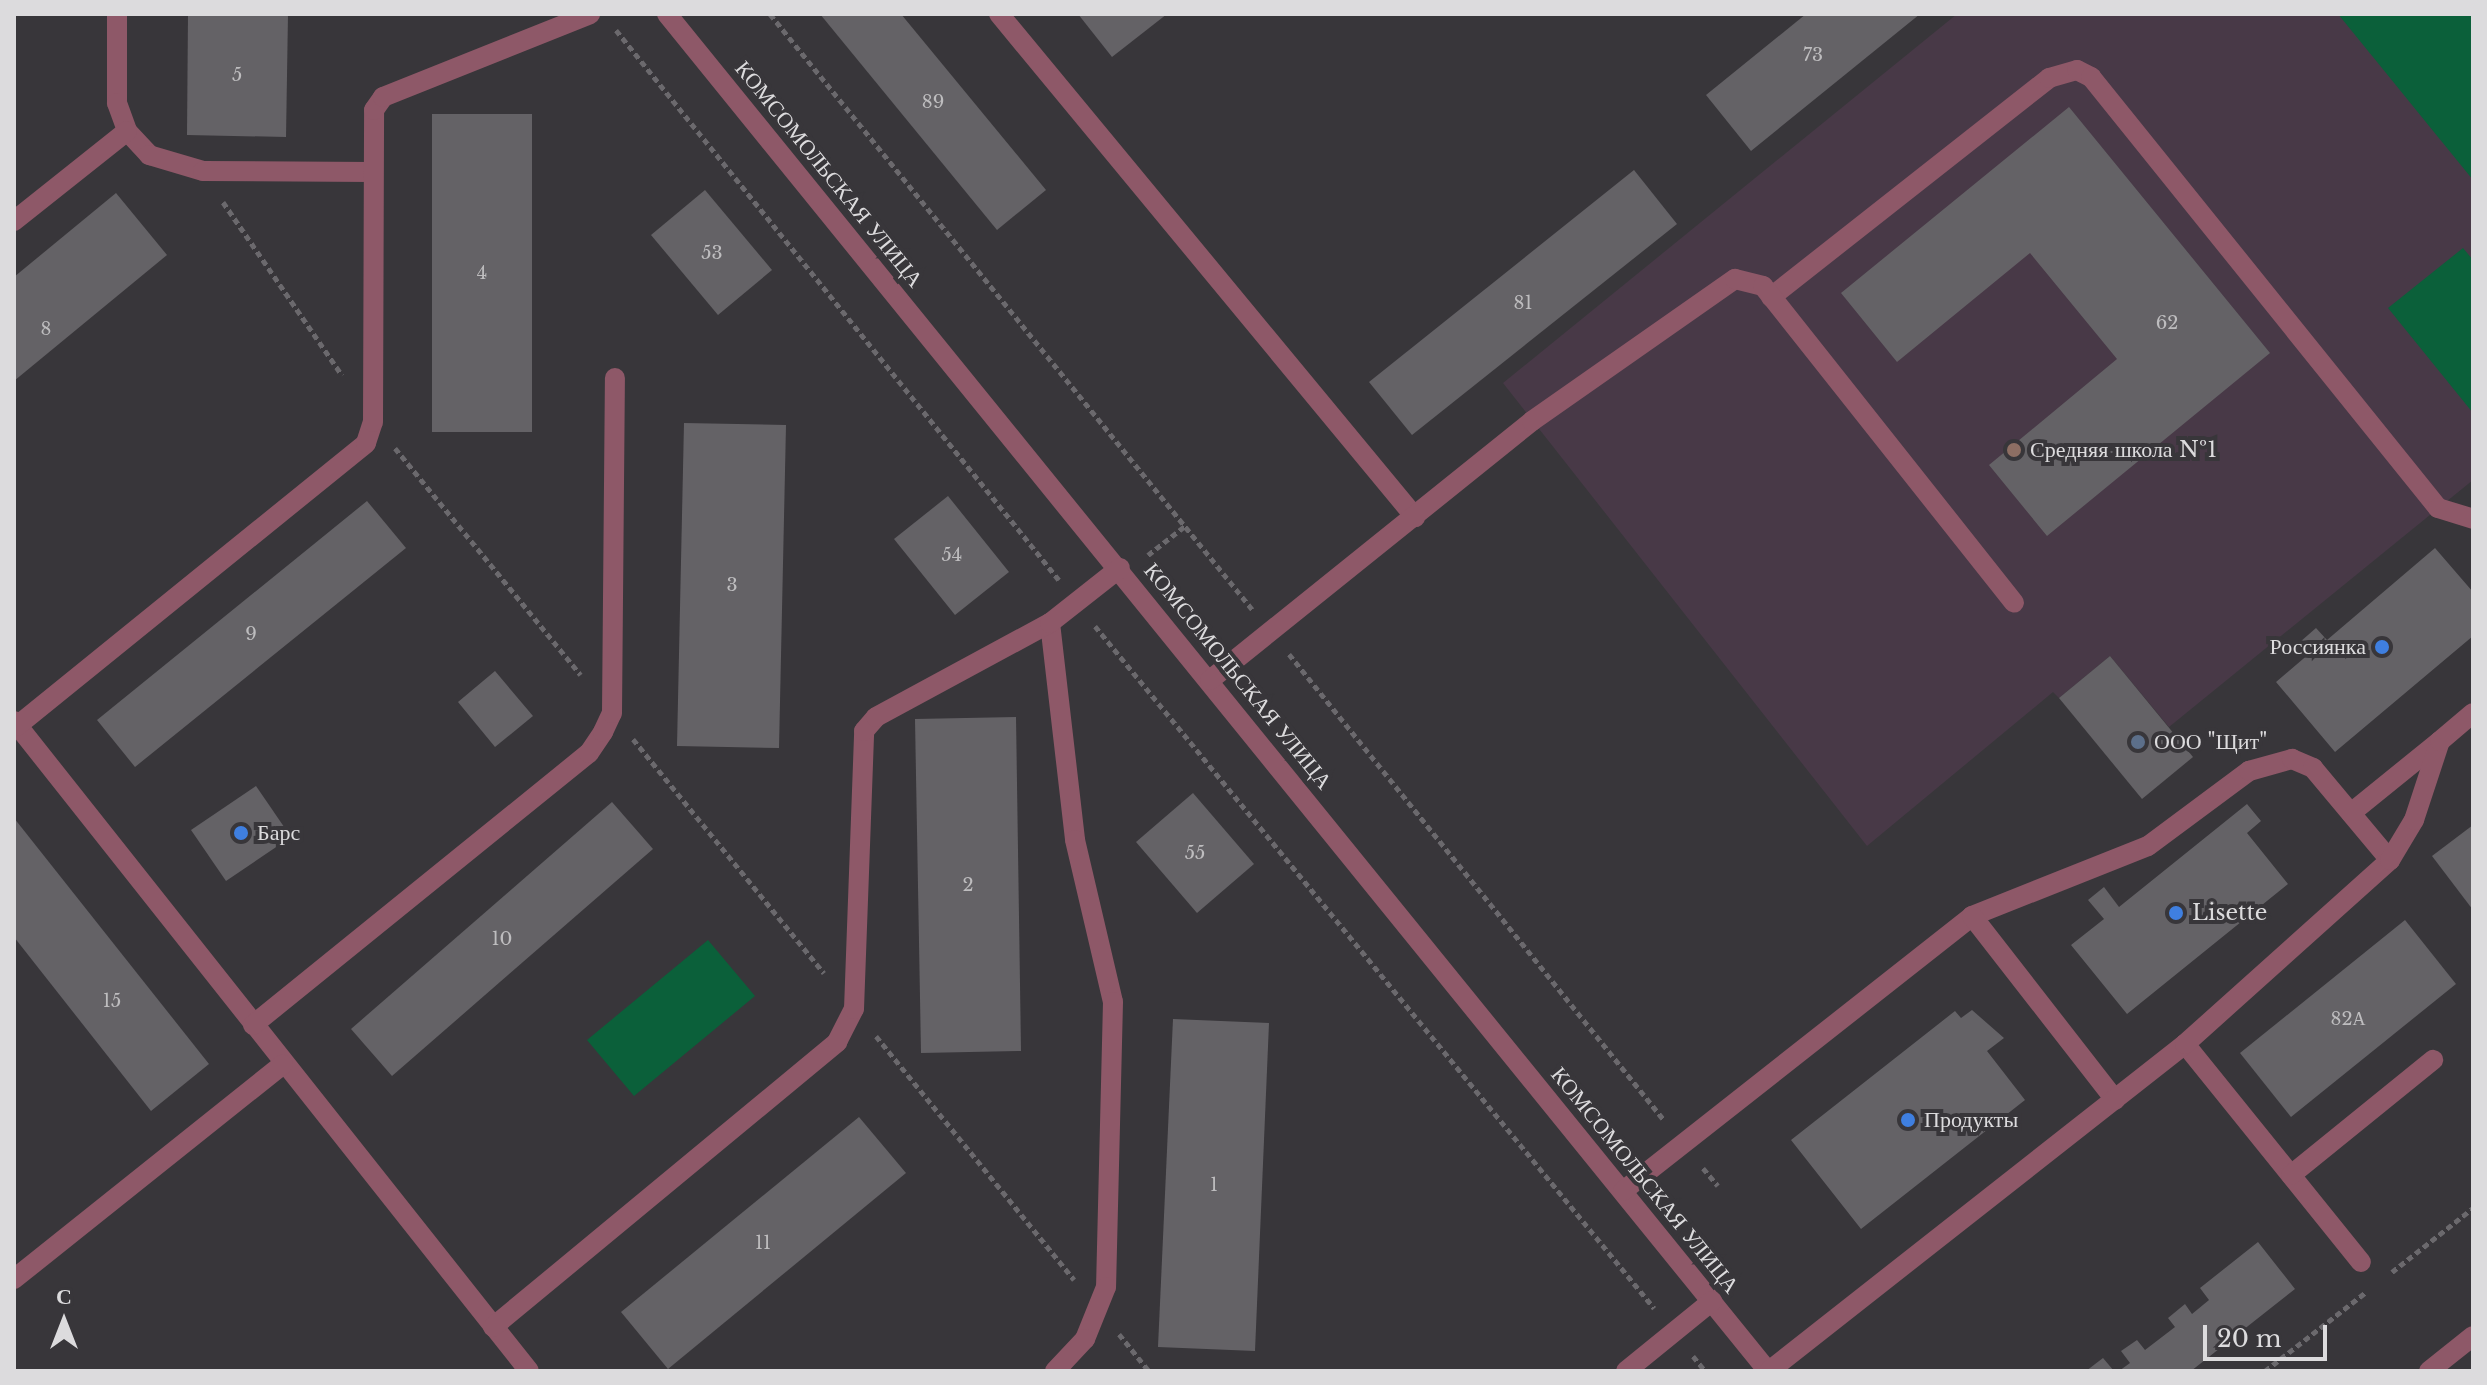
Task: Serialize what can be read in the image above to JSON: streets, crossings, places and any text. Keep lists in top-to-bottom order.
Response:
{
  "streets": {
    "street": ["КОМСОМОЛЬСКАЯ УЛИЦА"]
  },
  "places": [
    "Средняя школа №1",
    "Россиянка",
    "ООО \"Щит\"",
    "Барс",
    "Lisette",
    "Продукты"
  ],
  "house_numbers": [
    "73",
    "5",
    "89",
    "53",
    "4",
    "81",
    "62",
    "8",
    "54",
    "3",
    "9",
    "55",
    "2",
    "10",
    "15",
    "82А",
    "1",
    "11"
  ],
  "scale_bar": "20 m",
  "north": "top"
}
